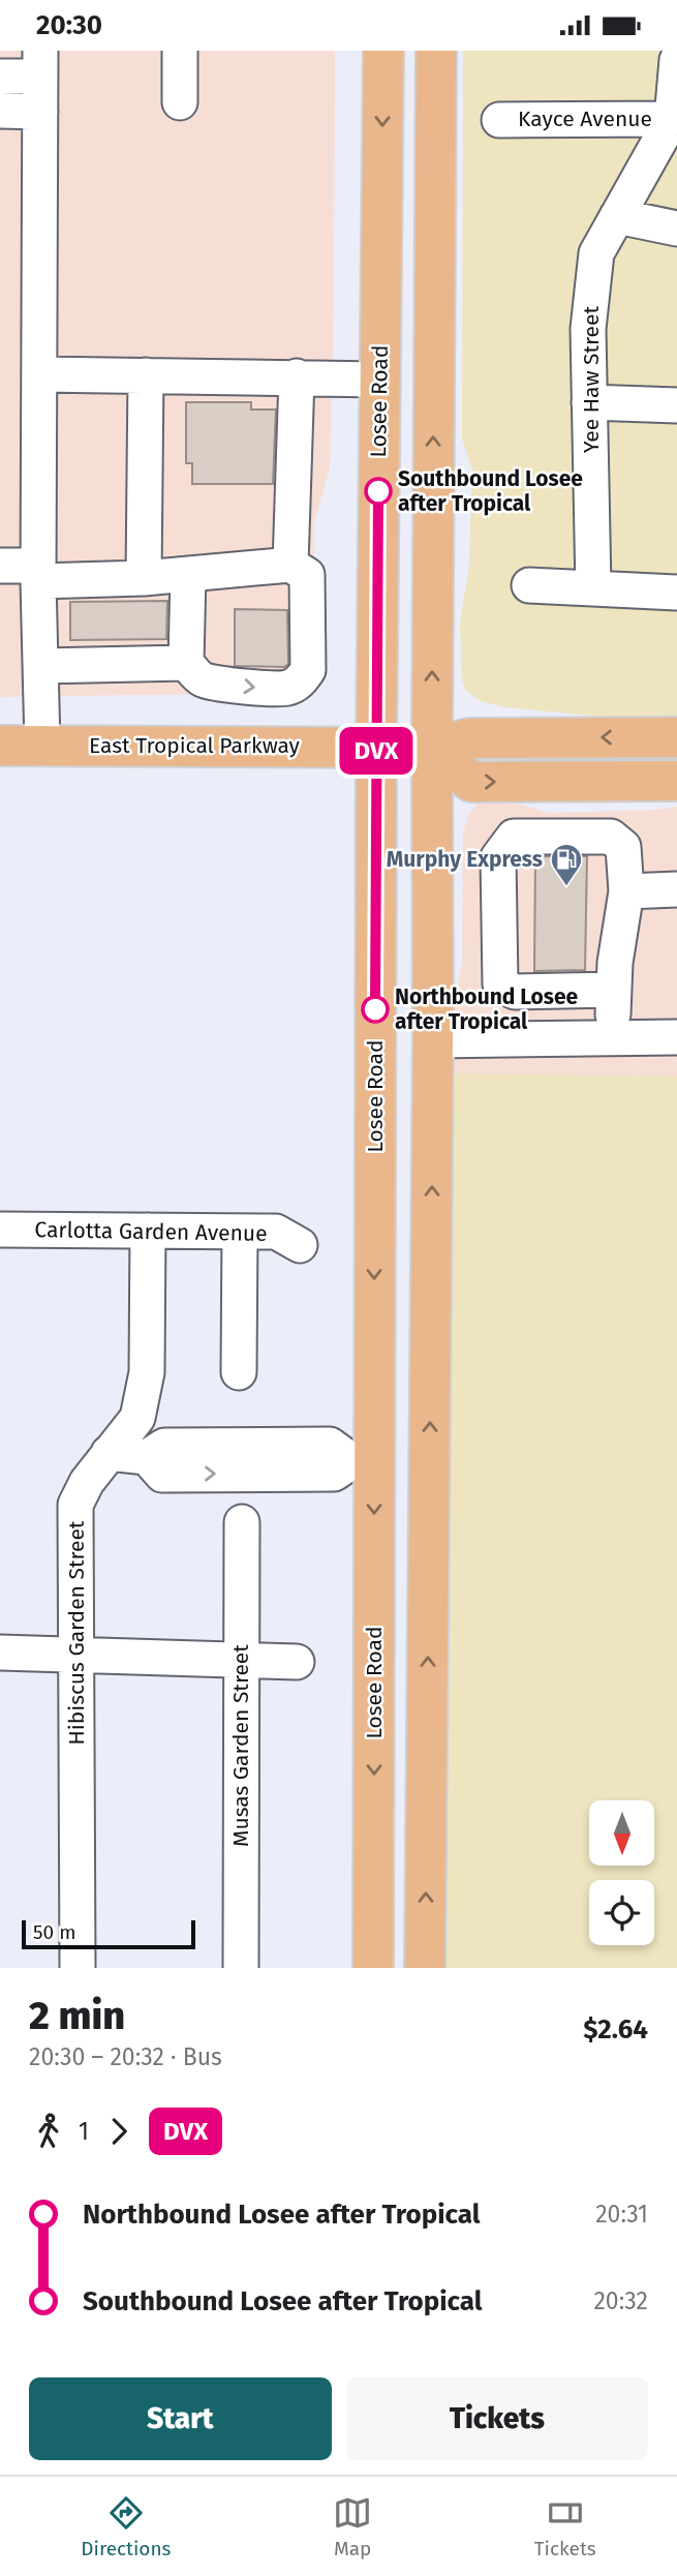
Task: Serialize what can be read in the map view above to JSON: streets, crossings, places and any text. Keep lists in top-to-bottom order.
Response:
{
  "streets": {
    "main road": ["Losee Road", "East Tropical Parkway"],
    "street": [
      "Kayce Avenue",
      "Yee Haw Street",
      "Carlotta Garden Avenue",
      "Hibiscus Garden Street",
      "Musas Garden Street"
    ]
  },
  "crossings": [
    ["Kayce Avenue", "Yee Haw Street"],
    ["Losee Road", "East Tropical Parkway"],
    ["Carlotta Garden Avenue", "Hibiscus Garden Street"]
  ],
  "places": {
    "other": ["Southbound Losee after Tropical", "Northbound Losee after Tropical"],
    "fuel station": ["Murphy Express"]
  },
  "lines": ["bus line DVX"],
  "scale_bar": "50 m",
  "north": "bottom",
  "page": {
    "status": "20:30",
    "on_map": "DVX",
    "scale": "50 m",
    "heading": ["2 min", "20:30 – 20:32 · Bus", "$2.64"],
    "legs": ["1", "DVX"],
    "list": [
      {
        "name": "Northbound Losee after Tropical",
        "value": "20:31"
      },
      {
        "name": "Southbound Losee after Tropical",
        "value": "20:32"
      }
    ],
    "buttons": ["Start", "Tickets"],
    "tabs": ["Directions", "Map", "Tickets"]
  }
}
